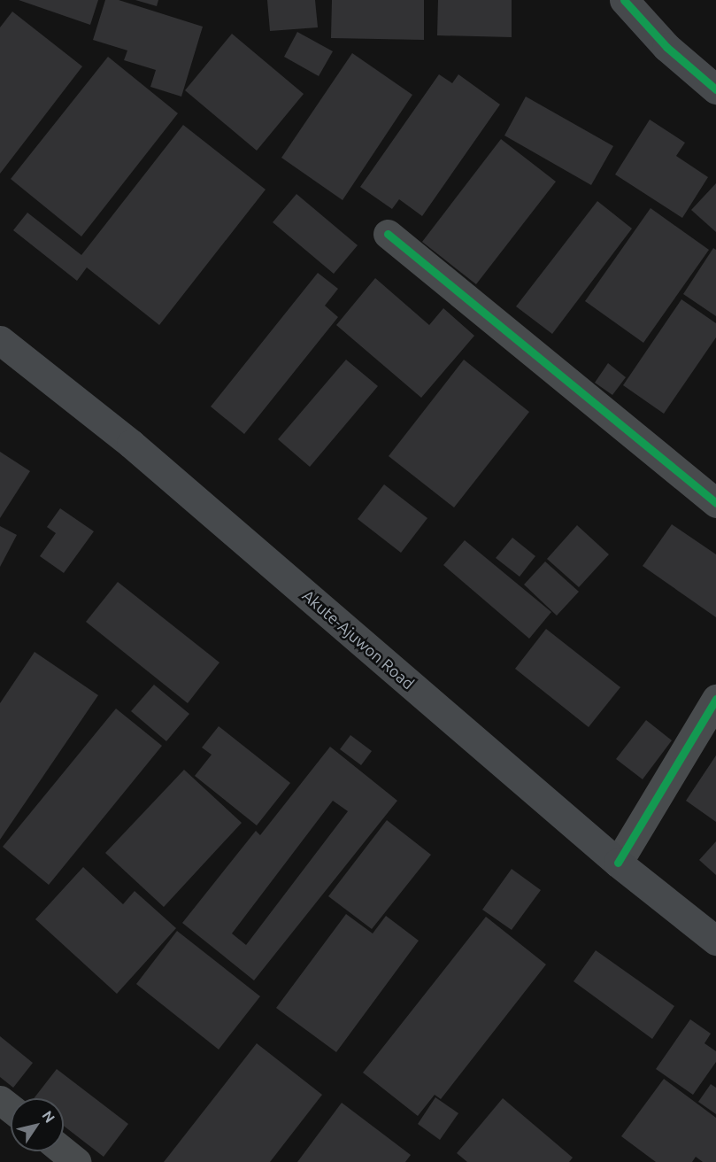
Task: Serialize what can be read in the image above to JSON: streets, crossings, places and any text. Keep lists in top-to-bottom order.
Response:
{
  "streets": {
    "main road": ["Akute-Ajuwon Road"]
  },
  "north": "top right"
}
